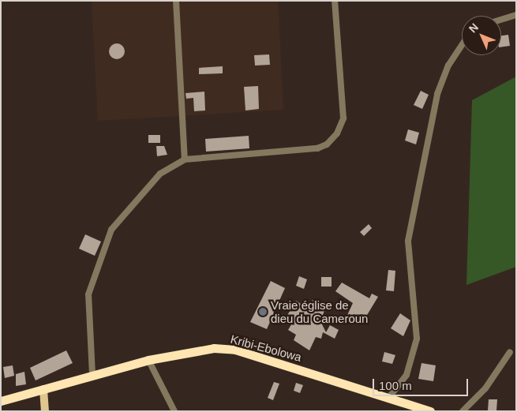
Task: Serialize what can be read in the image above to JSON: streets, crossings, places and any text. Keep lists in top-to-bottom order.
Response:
{
  "streets": {
    "highway": ["Kribi-Ebolowa"]
  },
  "places": ["Vraie église de dieu du Cameroun"],
  "scale_bar": "100 m",
  "north": "top left"
}
